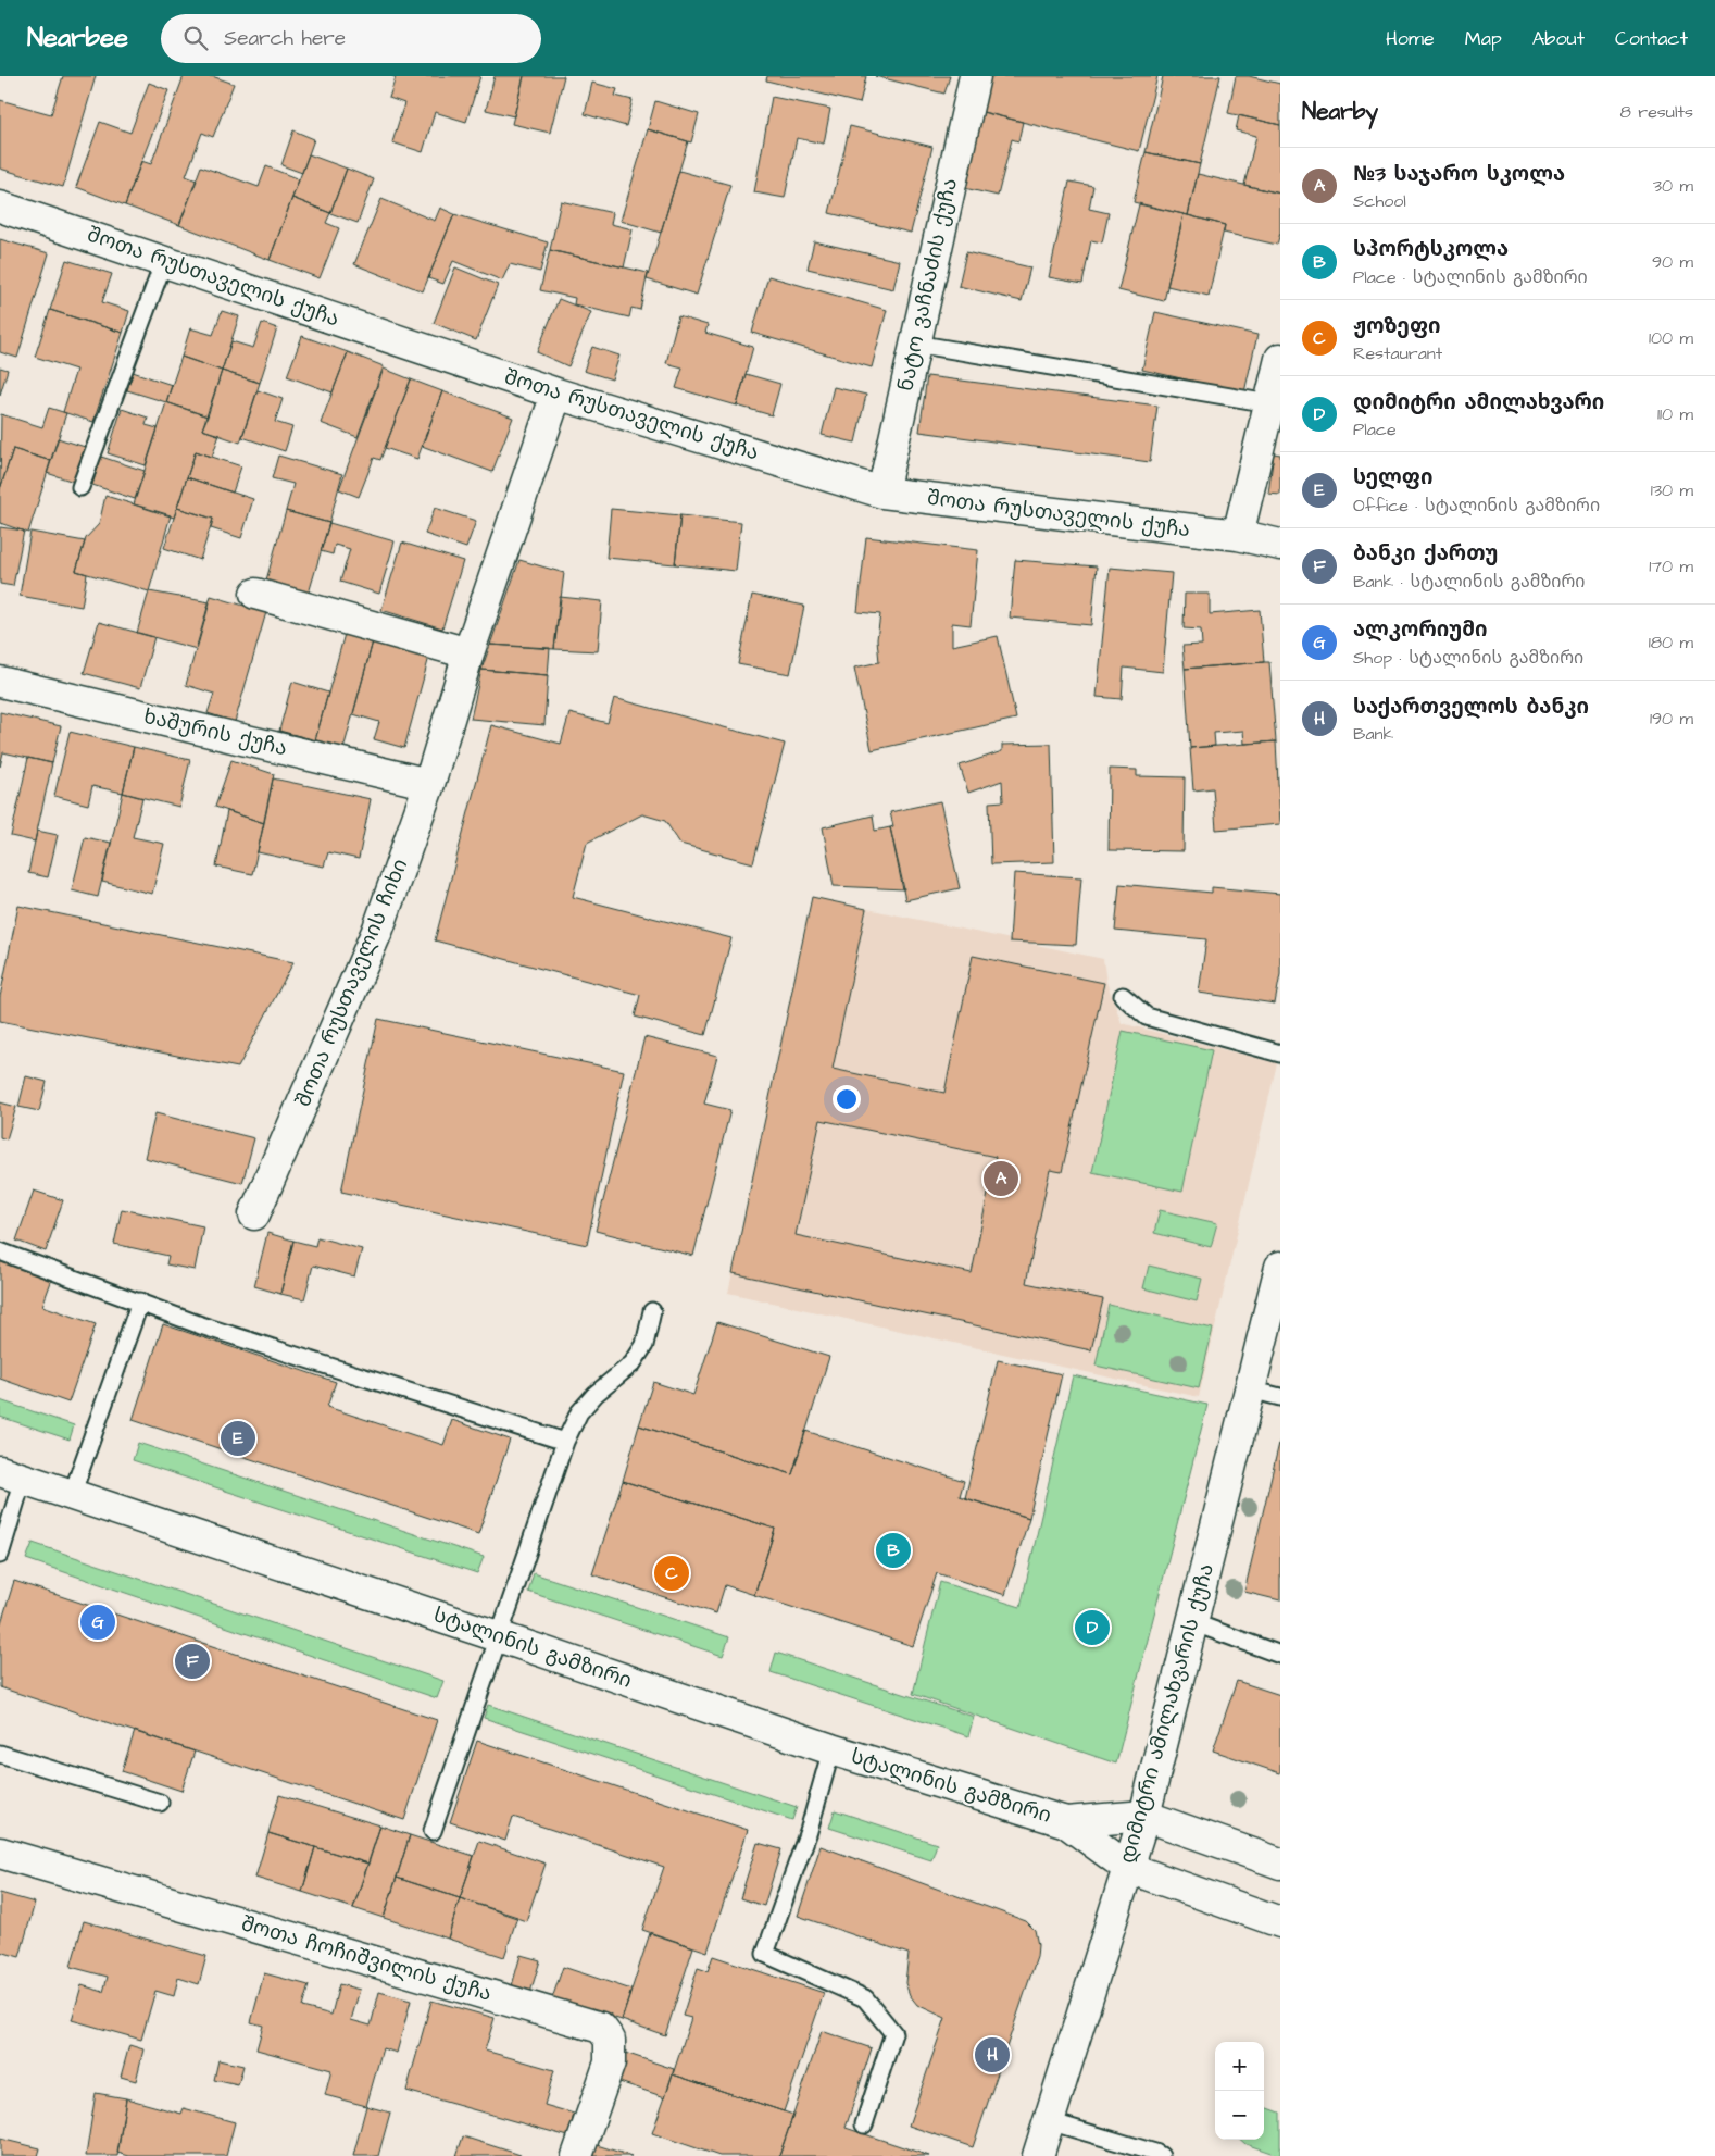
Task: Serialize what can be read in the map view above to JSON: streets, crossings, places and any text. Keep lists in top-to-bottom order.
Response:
{
  "streets": {
    "street": [
      "შოთა რუსთაველის ქუჩა",
      "ნატო ვაჩნაძის ქუჩა",
      "ხაშურის ქუჩა",
      "შოთა რუსთაველის ჩიხი",
      "სტალინის გამზირი",
      "დიმიტრი ამილახვარის ქუჩა",
      "შოთა ჩოჩიშვილის ქუჩა"
    ]
  },
  "crossings": [
    ["შოთა რუსთაველის ქუჩა", "ნატო ვაჩნაძის ქუჩა"],
    ["შოთა რუსთაველის ქუჩა", "შოთა რუსთაველის ჩიხი"],
    ["ხაშურის ქუჩა", "შოთა რუსთაველის ჩიხი"],
    ["სტალინის გამზირი", "დიმიტრი ამილახვარის ქუჩა"]
  ],
  "page": {
    "header": "Nearbee",
    "search": "Search here",
    "nav": [
      "Home",
      "Map",
      "About",
      "Contact"
    ],
    "heading": ["Nearby", "8 results"],
    "list": [
      {
        "mark": "A",
        "name": "№3 საჯარო სკოლა",
        "note": "School",
        "value": "30 m"
      },
      {
        "mark": "B",
        "name": "სპორტსკოლა",
        "note": "Place · სტალინის გამზირი",
        "value": "90 m"
      },
      {
        "mark": "C",
        "name": "ჟოზეფი",
        "note": "Restaurant",
        "value": "100 m"
      },
      {
        "mark": "D",
        "name": "დიმიტრი ამილახვარი",
        "note": "Place",
        "value": "110 m"
      },
      {
        "mark": "E",
        "name": "სელფი",
        "note": "Office · სტალინის გამზირი",
        "value": "130 m"
      },
      {
        "mark": "F",
        "name": "ბანკი ქართუ",
        "note": "Bank · სტალინის გამზირი",
        "value": "170 m"
      },
      {
        "mark": "G",
        "name": "ალკორიუმი",
        "note": "Shop · სტალინის გამზირი",
        "value": "180 m"
      },
      {
        "mark": "H",
        "name": "საქართველოს ბანკი",
        "note": "Bank",
        "value": "190 m"
      }
    ],
    "pins": [
      "A",
      "E",
      "B",
      "C",
      "G",
      "D",
      "F",
      "H"
    ],
    "map_buttons": ["+", "−"]
  }
}
